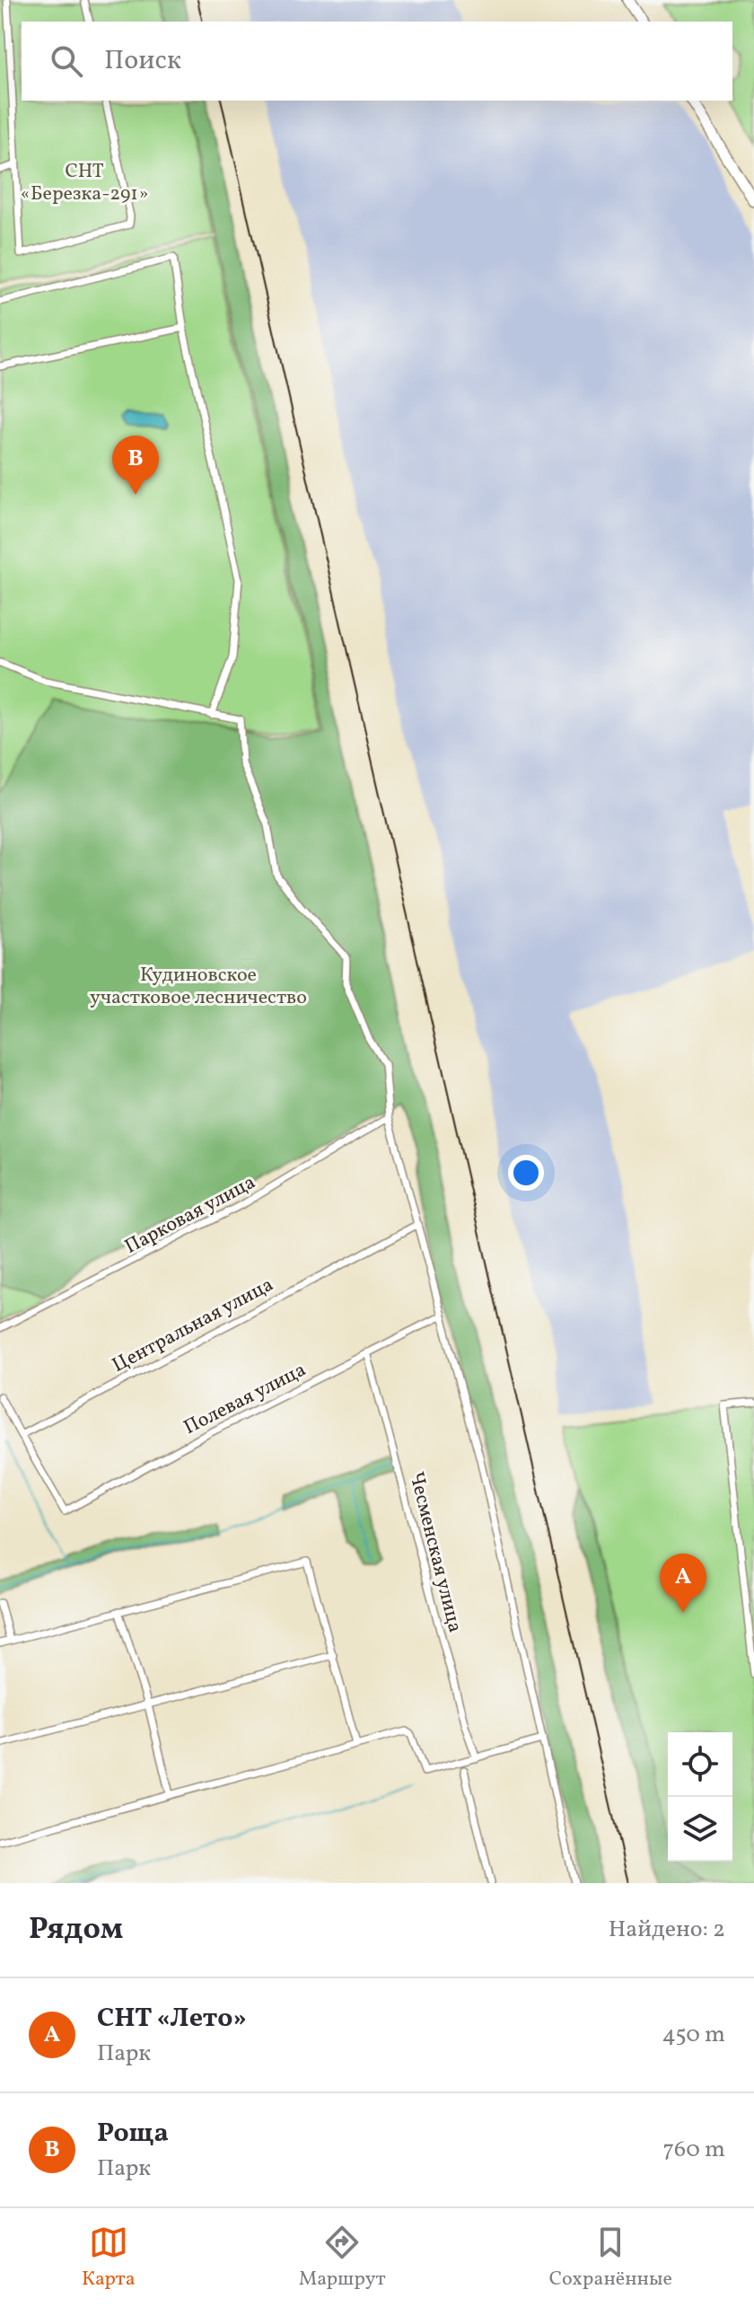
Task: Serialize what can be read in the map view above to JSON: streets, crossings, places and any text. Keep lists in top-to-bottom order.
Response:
{
  "streets": {
    "street": [
      "Парковая улица",
      "Центральная улица",
      "Полевая улица",
      "Чесменская улица"
    ]
  },
  "crossings": [
    ["Центральная улица", "Полевая улица"],
    ["Полевая улица", "Чесменская улица"]
  ],
  "parks": ["СНТ «Березка-291»", "Кудиновское участковое лесничество"],
  "page": {
    "search": "Поиск",
    "pins": ["B", "A"],
    "heading": ["Рядом", "Найдено: 2"],
    "list": [
      {
        "mark": "A",
        "name": "СНТ «Лето»",
        "note": "Парк",
        "value": "450 m"
      },
      {
        "mark": "B",
        "name": "Роща",
        "note": "Парк",
        "value": "760 m"
      }
    ],
    "nav": ["Карта", "Маршрут", "Сохранённые"]
  }
}
